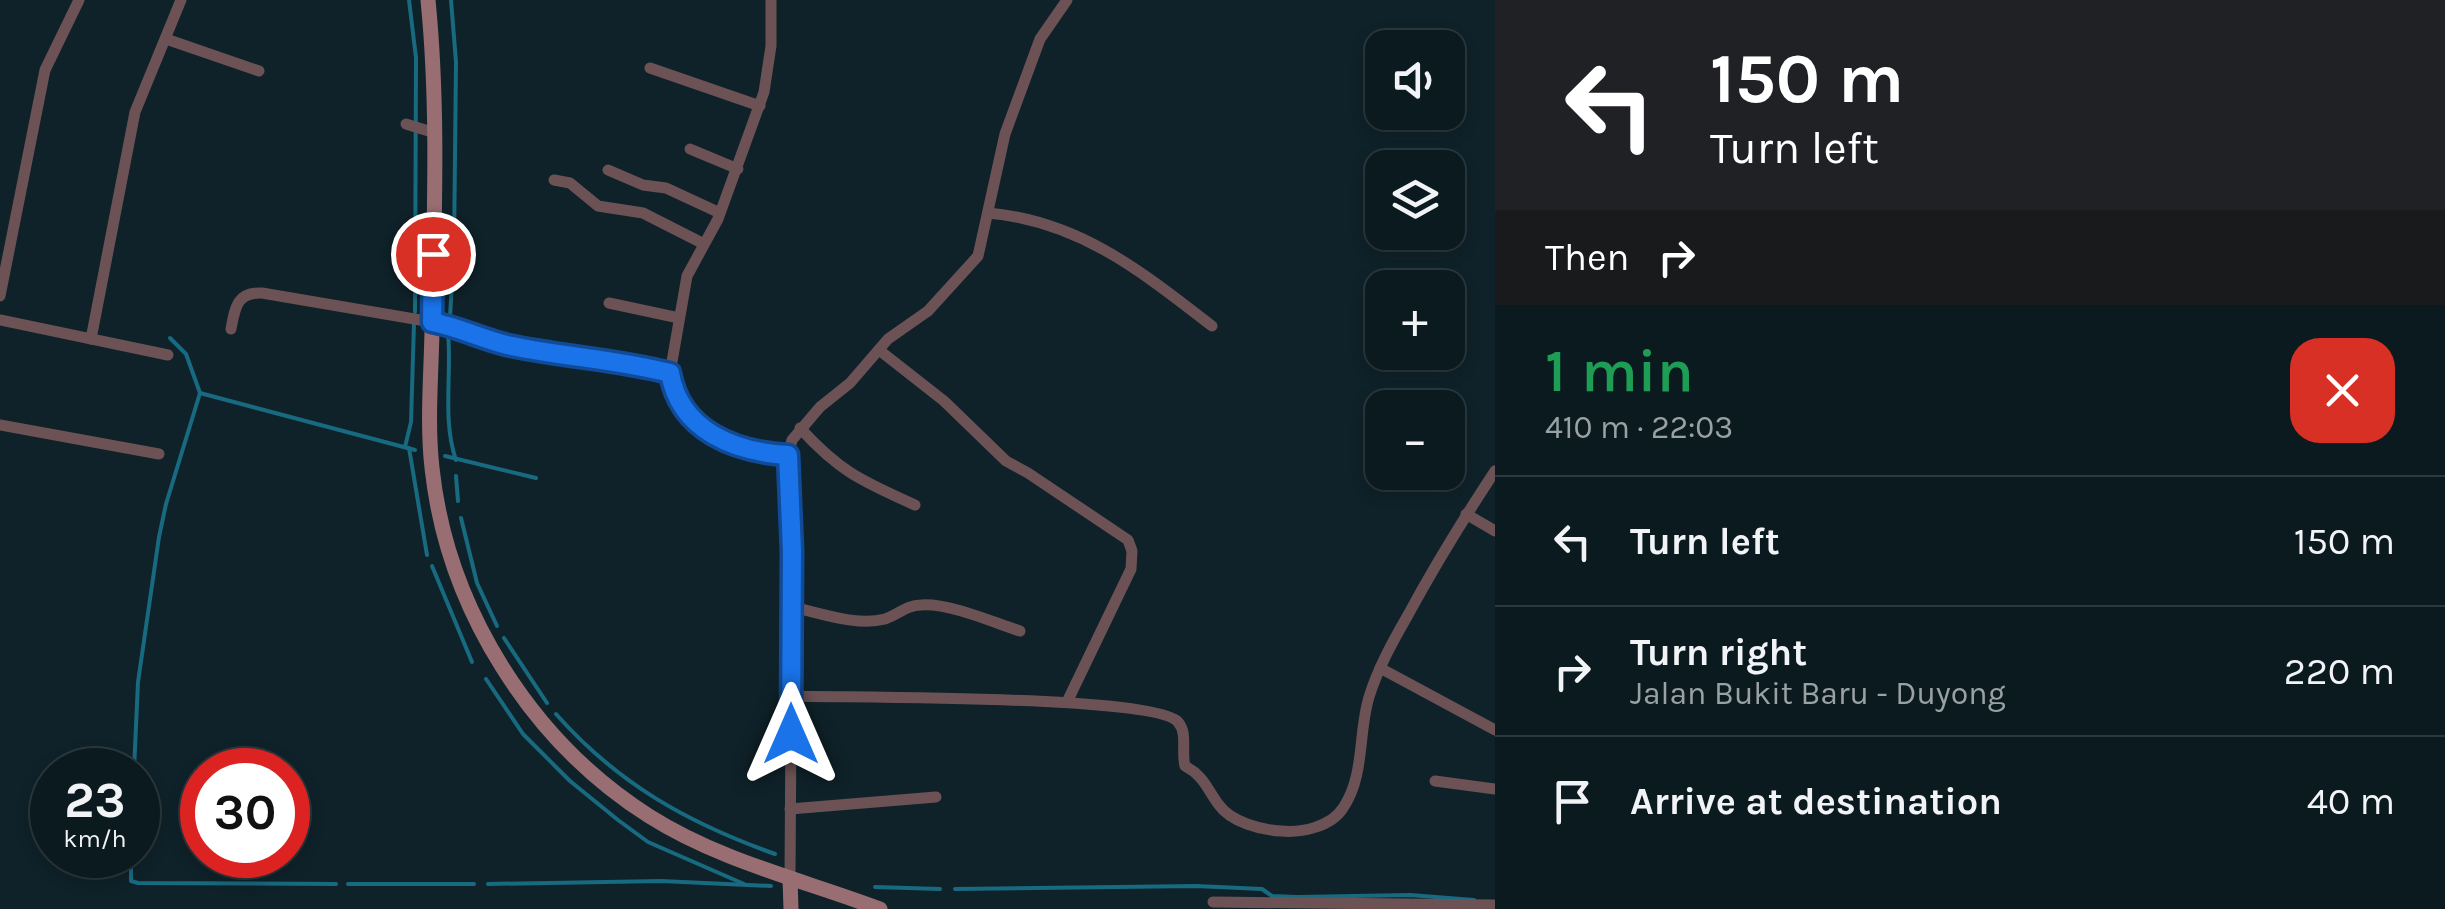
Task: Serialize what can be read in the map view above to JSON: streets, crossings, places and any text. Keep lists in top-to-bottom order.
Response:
{
  "page": {
    "turn": ["150 m", "Turn left"],
    "map_buttons": ["+", "−"],
    "then": "Then",
    "heading": ["1 min", "410 m · 22:03"],
    "list": [
      {
        "name": "Turn left",
        "value": "150 m"
      },
      {
        "name": "Turn right",
        "note": "Jalan Bukit Baru - Duyong",
        "value": "220 m"
      },
      {
        "name": "Arrive at destination",
        "value": "40 m"
      }
    ],
    "speed": "23 km/h",
    "limit": "30"
  }
}
